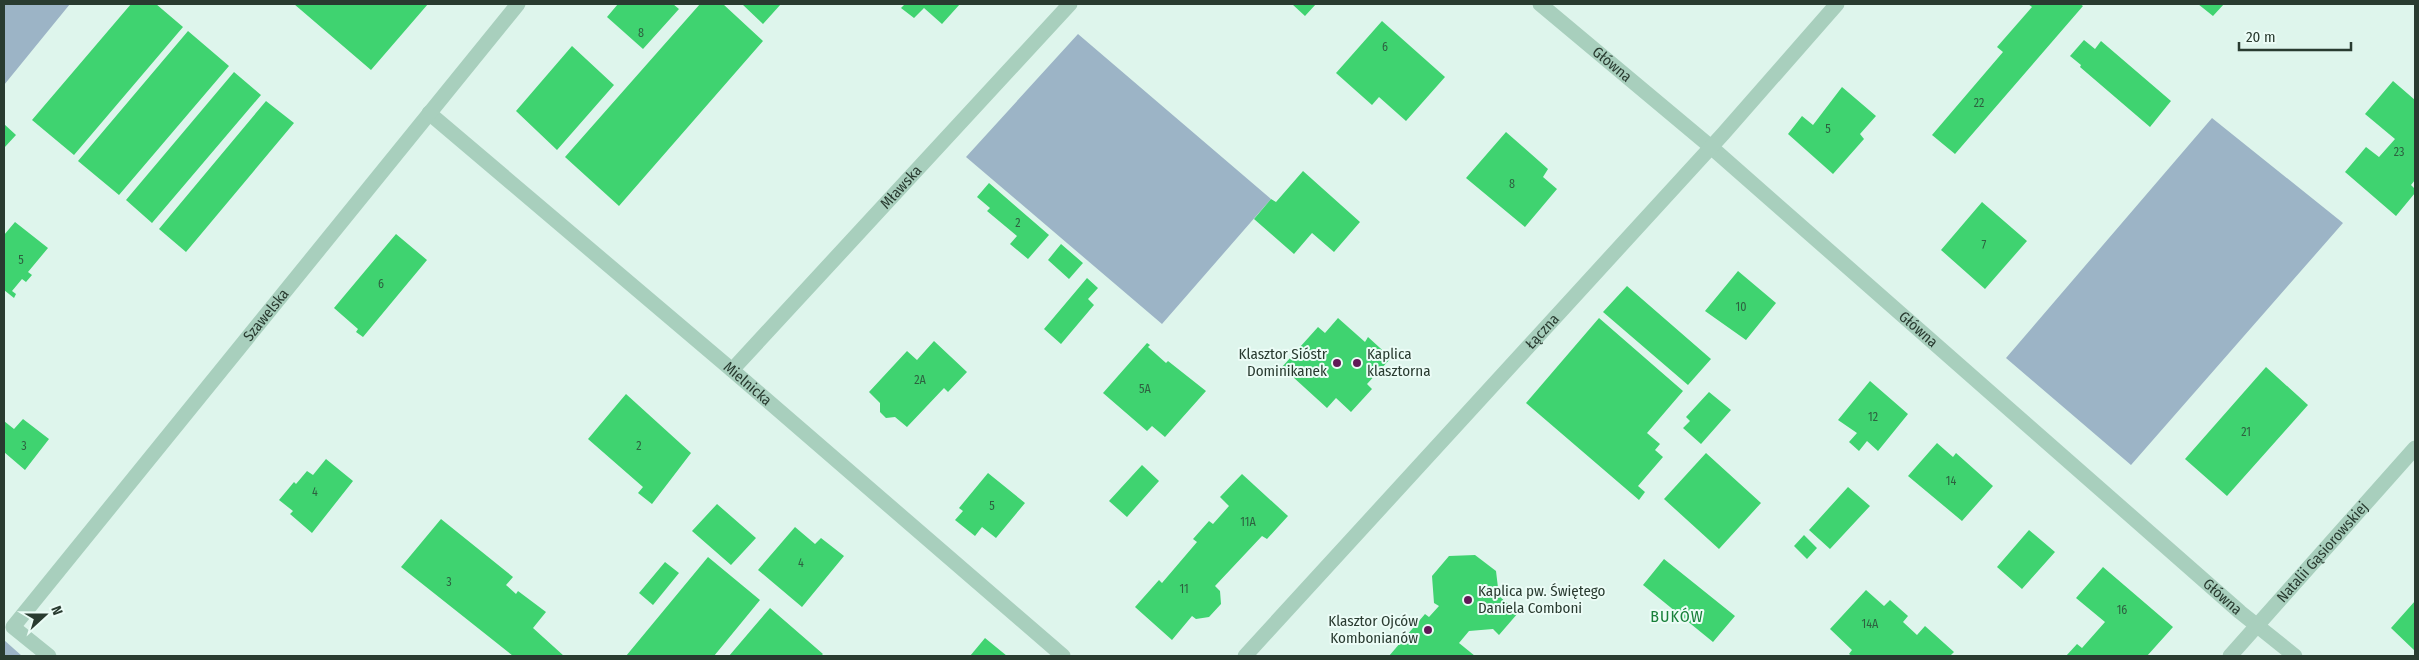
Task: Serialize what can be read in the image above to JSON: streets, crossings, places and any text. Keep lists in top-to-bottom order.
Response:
{
  "streets": {
    "street": [
      "Główna",
      "Mławska",
      "Szawelska",
      "Łączna",
      "Mielnicka",
      "Natalii Gąsiorowskiej"
    ]
  },
  "crossings": [
    ["Główna", "Łączna"],
    ["Główna", "Natalii Gąsiorowskiej"],
    ["Mławska", "Mielnicka"],
    ["Szawelska", "Mielnicka"]
  ],
  "districts": ["BUKÓW"],
  "places": [
    "Klasztor Sióstr Dominikanek",
    "Kaplica klasztorna",
    "Kaplica pw. Świętego Daniela Comboni",
    "Klasztor Ojców Kombonianów"
  ],
  "house_numbers": [
    "8",
    "6",
    "22",
    "5",
    "23",
    "8",
    "2",
    "7",
    "5",
    "6",
    "10",
    "2A",
    "5A",
    "12",
    "21",
    "3",
    "2",
    "14",
    "4",
    "5",
    "11A",
    "4",
    "3",
    "11",
    "16",
    "14A"
  ],
  "scale_bar": "20 m",
  "north": "right"
}
